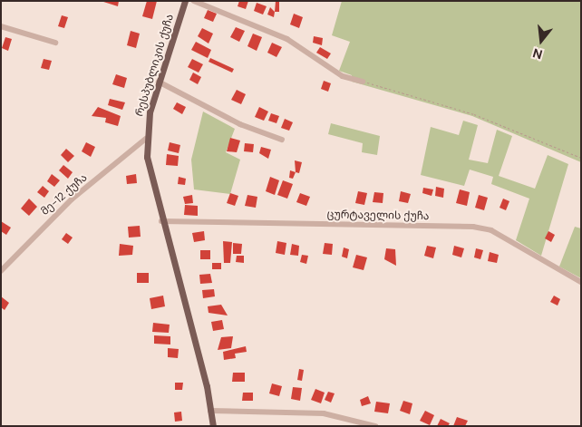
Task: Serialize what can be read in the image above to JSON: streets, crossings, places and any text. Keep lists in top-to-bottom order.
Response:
{
  "streets": {
    "main road": ["რესპუბლიკის ქუჩა"],
    "street": ["მე-12 ქუჩა", "ცურტაველის ქუჩა"]
  },
  "crossings": [
    ["რესპუბლიკის ქუჩა", "მე-12 ქუჩა"],
    ["რესპუბლიკის ქუჩა", "ცურტაველის ქუჩა"]
  ],
  "north": "bottom"
}
